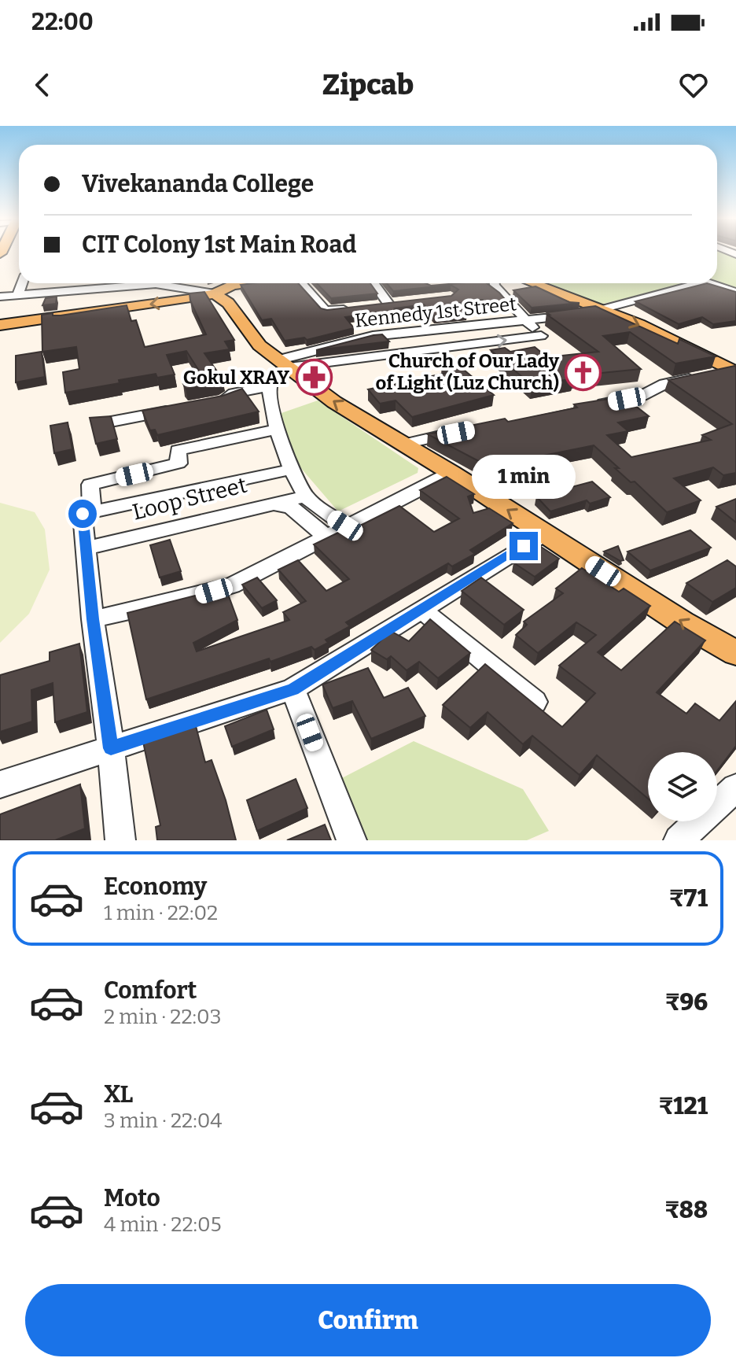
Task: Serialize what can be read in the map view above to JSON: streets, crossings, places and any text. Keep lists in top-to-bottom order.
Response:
{
  "streets": {
    "street": ["Kennedy 1st Street", "Loop Street"]
  },
  "places": {
    "church": ["Church of Our Lady of Light (Luz Church)"],
    "pharmacy": ["Gokul XRAY"]
  },
  "page": {
    "status": "22:00",
    "header": "Zipcab",
    "banner": ["Vivekananda College", "CIT Colony 1st Main Road"],
    "bubble": "1 min",
    "list": [
      {
        "name": "Economy",
        "note": "1 min · 22:02",
        "value": "₹71"
      },
      {
        "name": "Comfort",
        "note": "2 min · 22:03",
        "value": "₹96"
      },
      {
        "name": "XL",
        "note": "3 min · 22:04",
        "value": "₹121"
      },
      {
        "name": "Moto",
        "note": "4 min · 22:05",
        "value": "₹88"
      }
    ],
    "buttons": "Confirm"
  }
}
